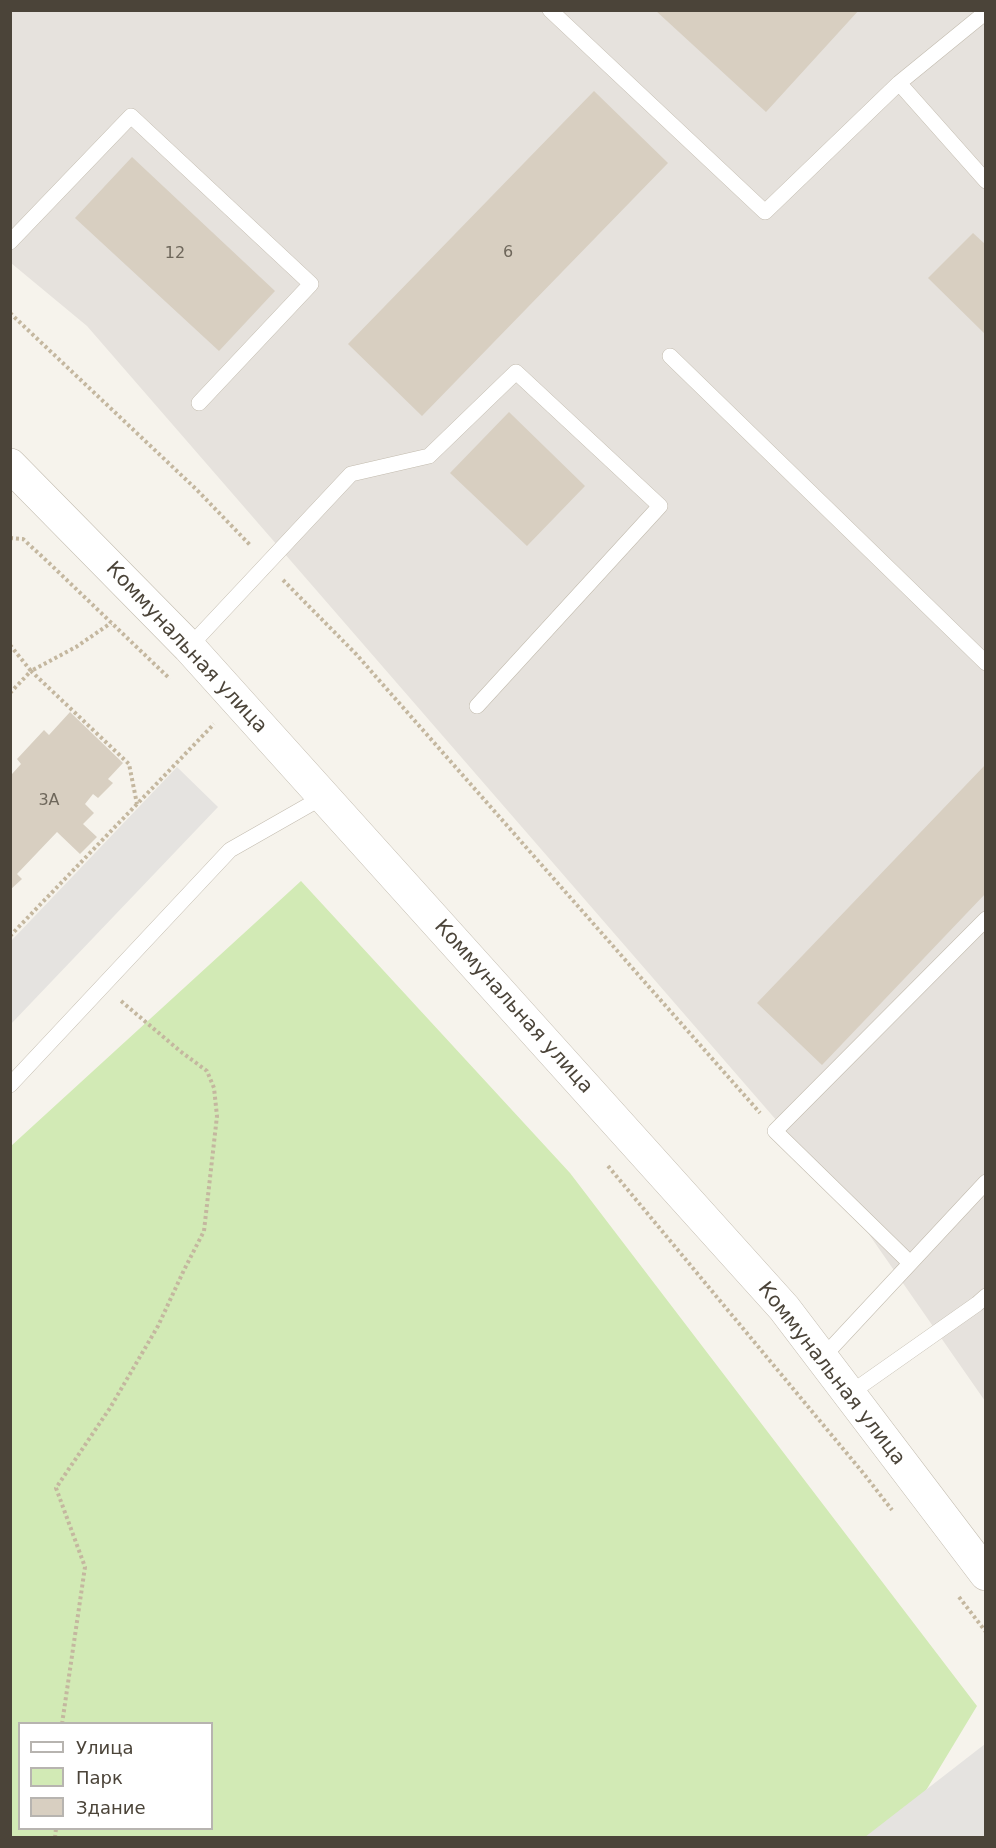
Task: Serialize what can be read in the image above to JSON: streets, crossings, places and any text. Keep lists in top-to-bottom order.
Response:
{
  "streets": {
    "street": ["Коммунальная улица"]
  },
  "house_numbers": ["6", "12", "3А"],
  "legend": ["Улица", "Парк", "Здание"]
}
